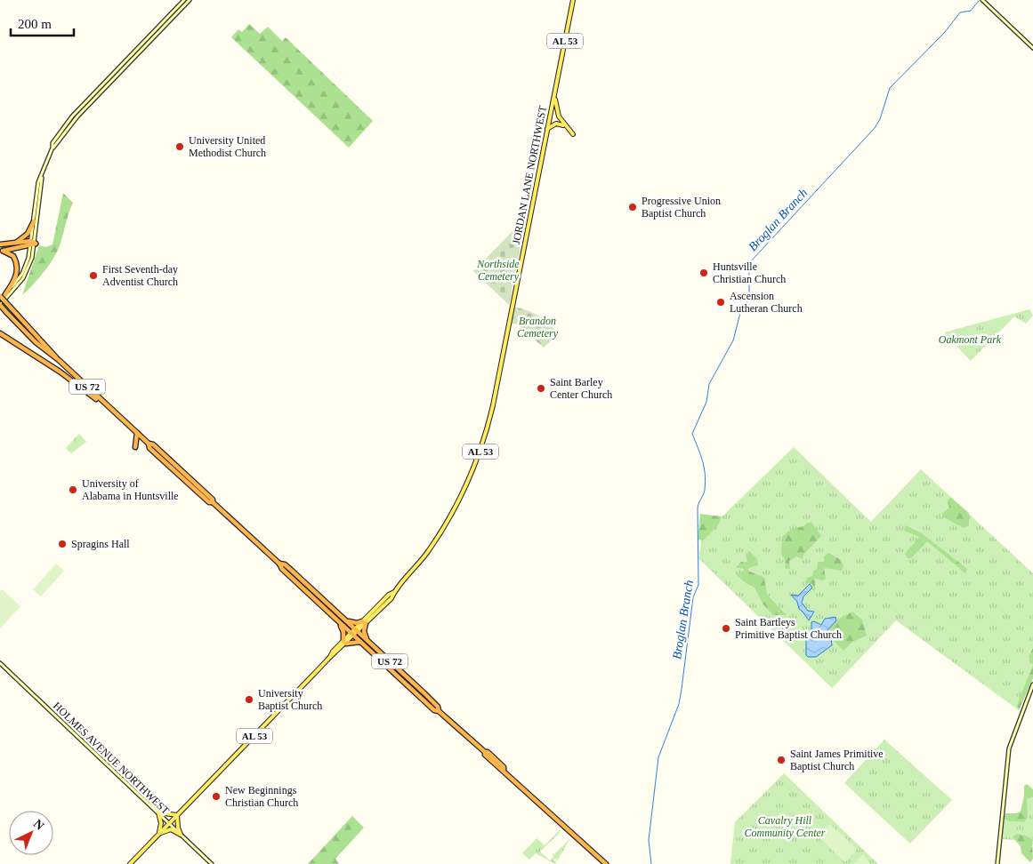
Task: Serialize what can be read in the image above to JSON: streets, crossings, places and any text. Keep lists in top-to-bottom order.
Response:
{
  "streets": {
    "highway": ["US 72"],
    "main road": ["AL 53", "JORDAN LANE NORTHWEST", "HOLMES AVENUE NORTHWEST"]
  },
  "crossings": [
    ["JORDAN LANE NORTHWEST", "US 72"],
    ["JORDAN LANE NORTHWEST", "HOLMES AVENUE NORTHWEST"]
  ],
  "water": ["Broglan Branch"],
  "parks": [
    "Northside Cemetery",
    "Brandon Cemetery",
    "Oakmont Park",
    "Cavalry Hill Community Center"
  ],
  "places": [
    "University United Methodist Church",
    "Progressive Union Baptist Church",
    "Huntsville Christian Church",
    "First Seventh-day Adventist Church",
    "Ascension Lutheran Church",
    "Saint Barley Center Church",
    "University of Alabama in Huntsville",
    "Spragins Hall",
    "Saint Bartleys Primitive Baptist Church",
    "University Baptist Church",
    "Saint James Primitive Baptist Church",
    "New Beginnings Christian Church"
  ],
  "scale_bar": "200 m",
  "north": "top right"
}
